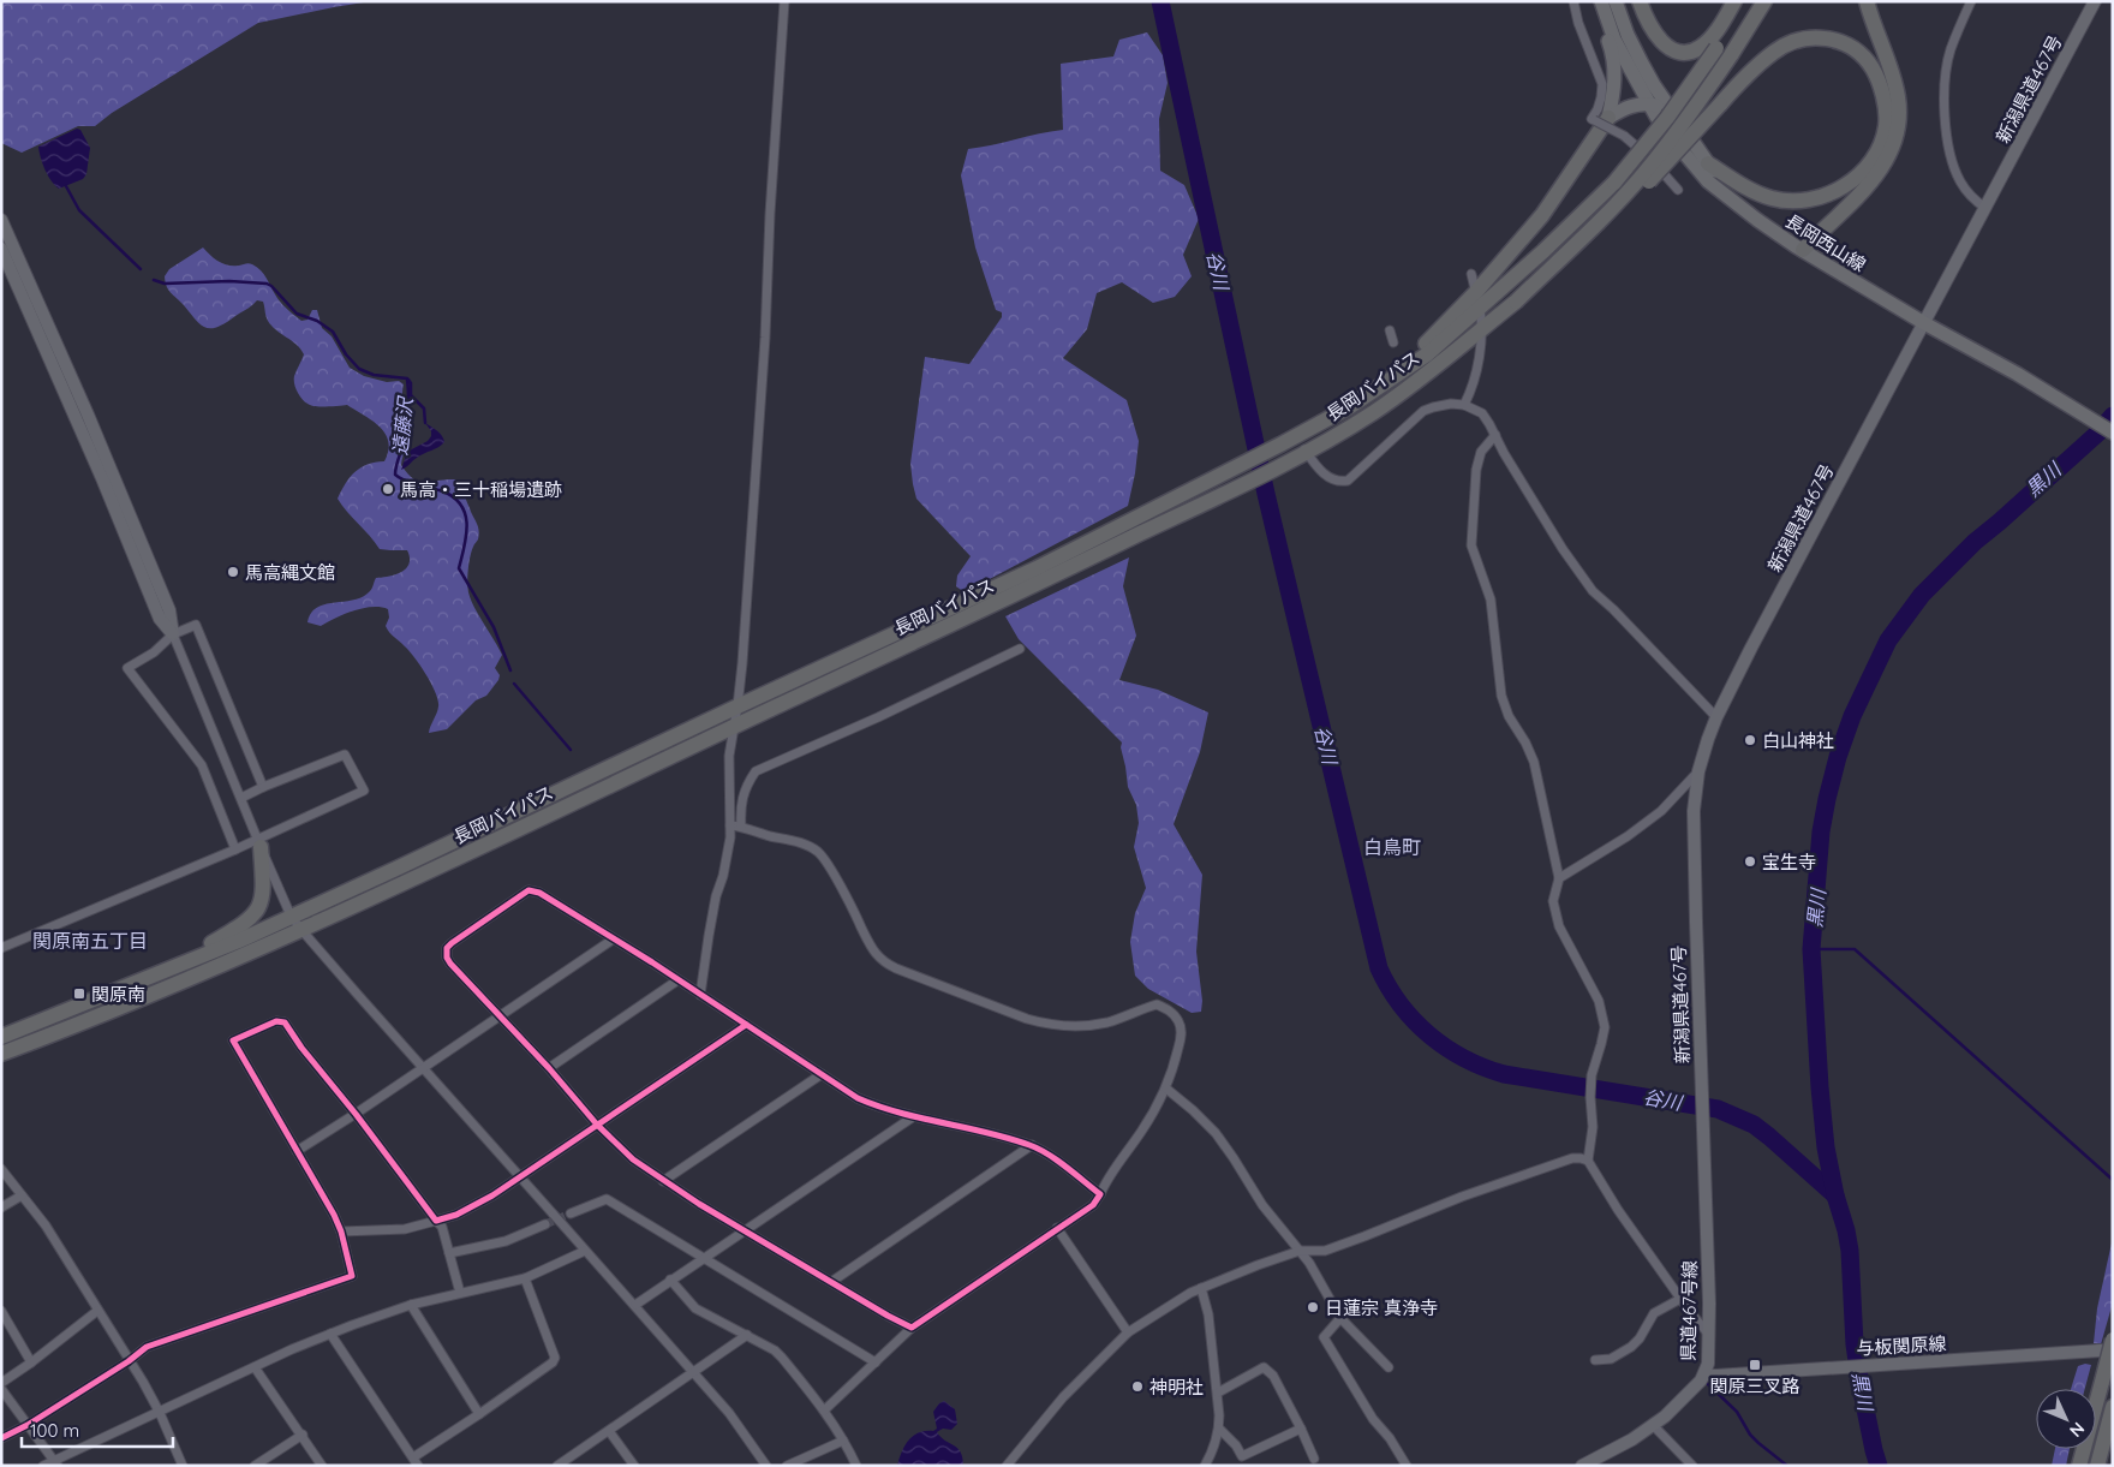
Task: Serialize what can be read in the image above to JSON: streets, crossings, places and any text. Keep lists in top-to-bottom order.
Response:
{
  "streets": {
    "highway": ["長岡バイパス"],
    "main road": [
      "新潟県道467号",
      "長岡西山線",
      "県道467号線",
      "与板関原線"
    ]
  },
  "crossings": [
    ["新潟県道467号", "長岡西山線"],
    ["新潟県道467号", "県道467号線"],
    ["県道467号線", "与板関原線"]
  ],
  "districts": ["白鳥町", "関原南五丁目"],
  "water": ["谷川", "遠藤沢", "黒川"],
  "places": {
    "other": [
      "馬高・三十稲場遺跡",
      "馬高縄文館",
      "白山神社",
      "宝生寺",
      "日蓮宗 真浄寺",
      "神明社"
    ],
    "transit": ["関原南", "関原三叉路"]
  },
  "scale_bar": "100 m",
  "north": "bottom right"
}
